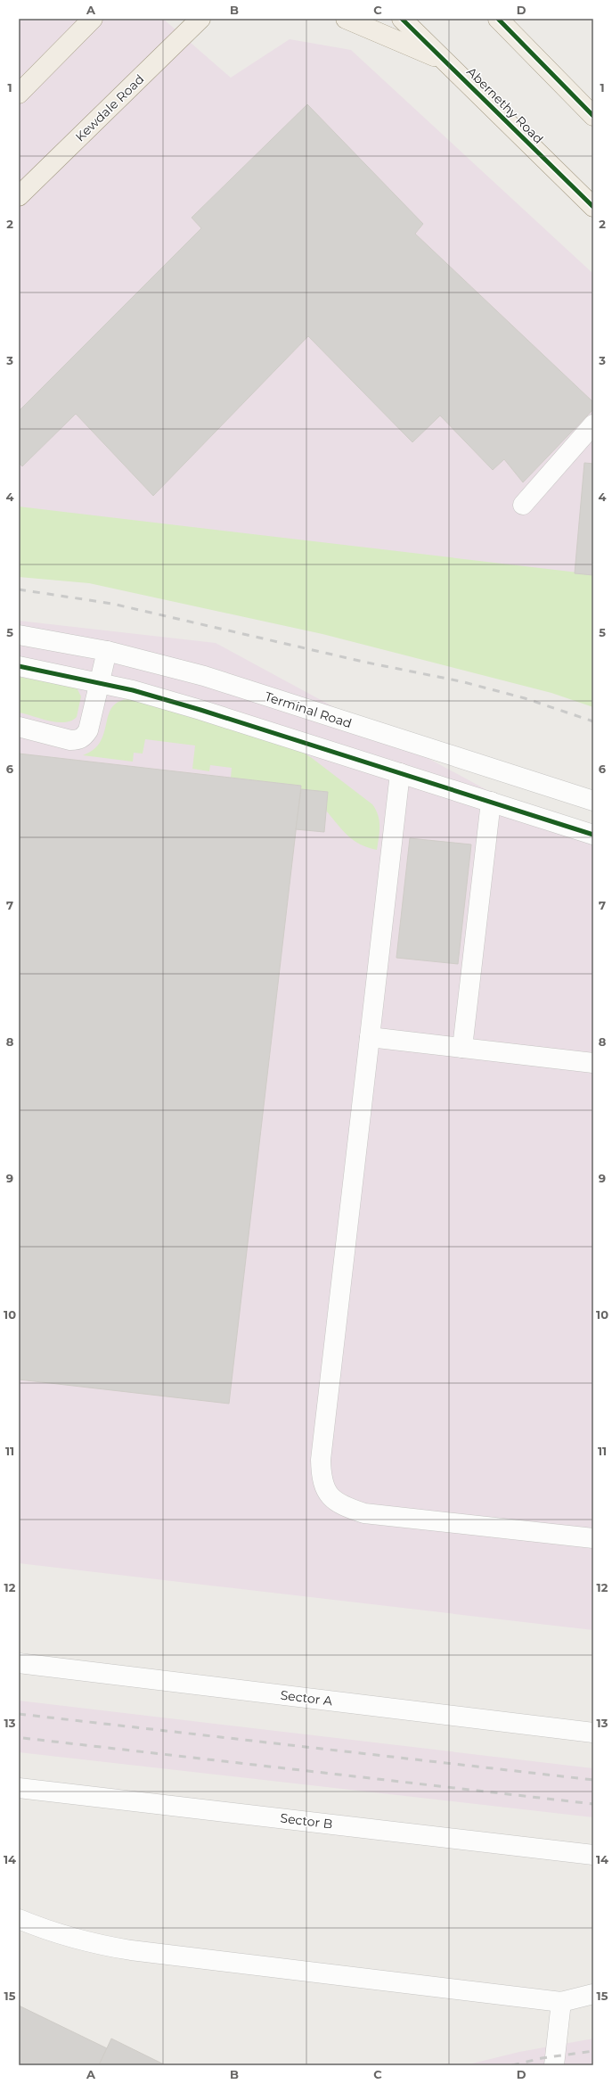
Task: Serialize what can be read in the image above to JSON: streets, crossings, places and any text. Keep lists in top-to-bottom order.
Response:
{
  "streets": {
    "main road": ["Abernethy Road", "Kewdale Road"],
    "street": ["Terminal Road", "Sector A", "Sector B"]
  },
  "grid": {
    "columns": [
      "A",
      "B",
      "C",
      "D"
    ],
    "rows": [
      "1",
      "2",
      "3",
      "4",
      "5",
      "6",
      "7",
      "8",
      "9",
      "10",
      "11",
      "12",
      "13",
      "14",
      "15"
    ]
  }
}
